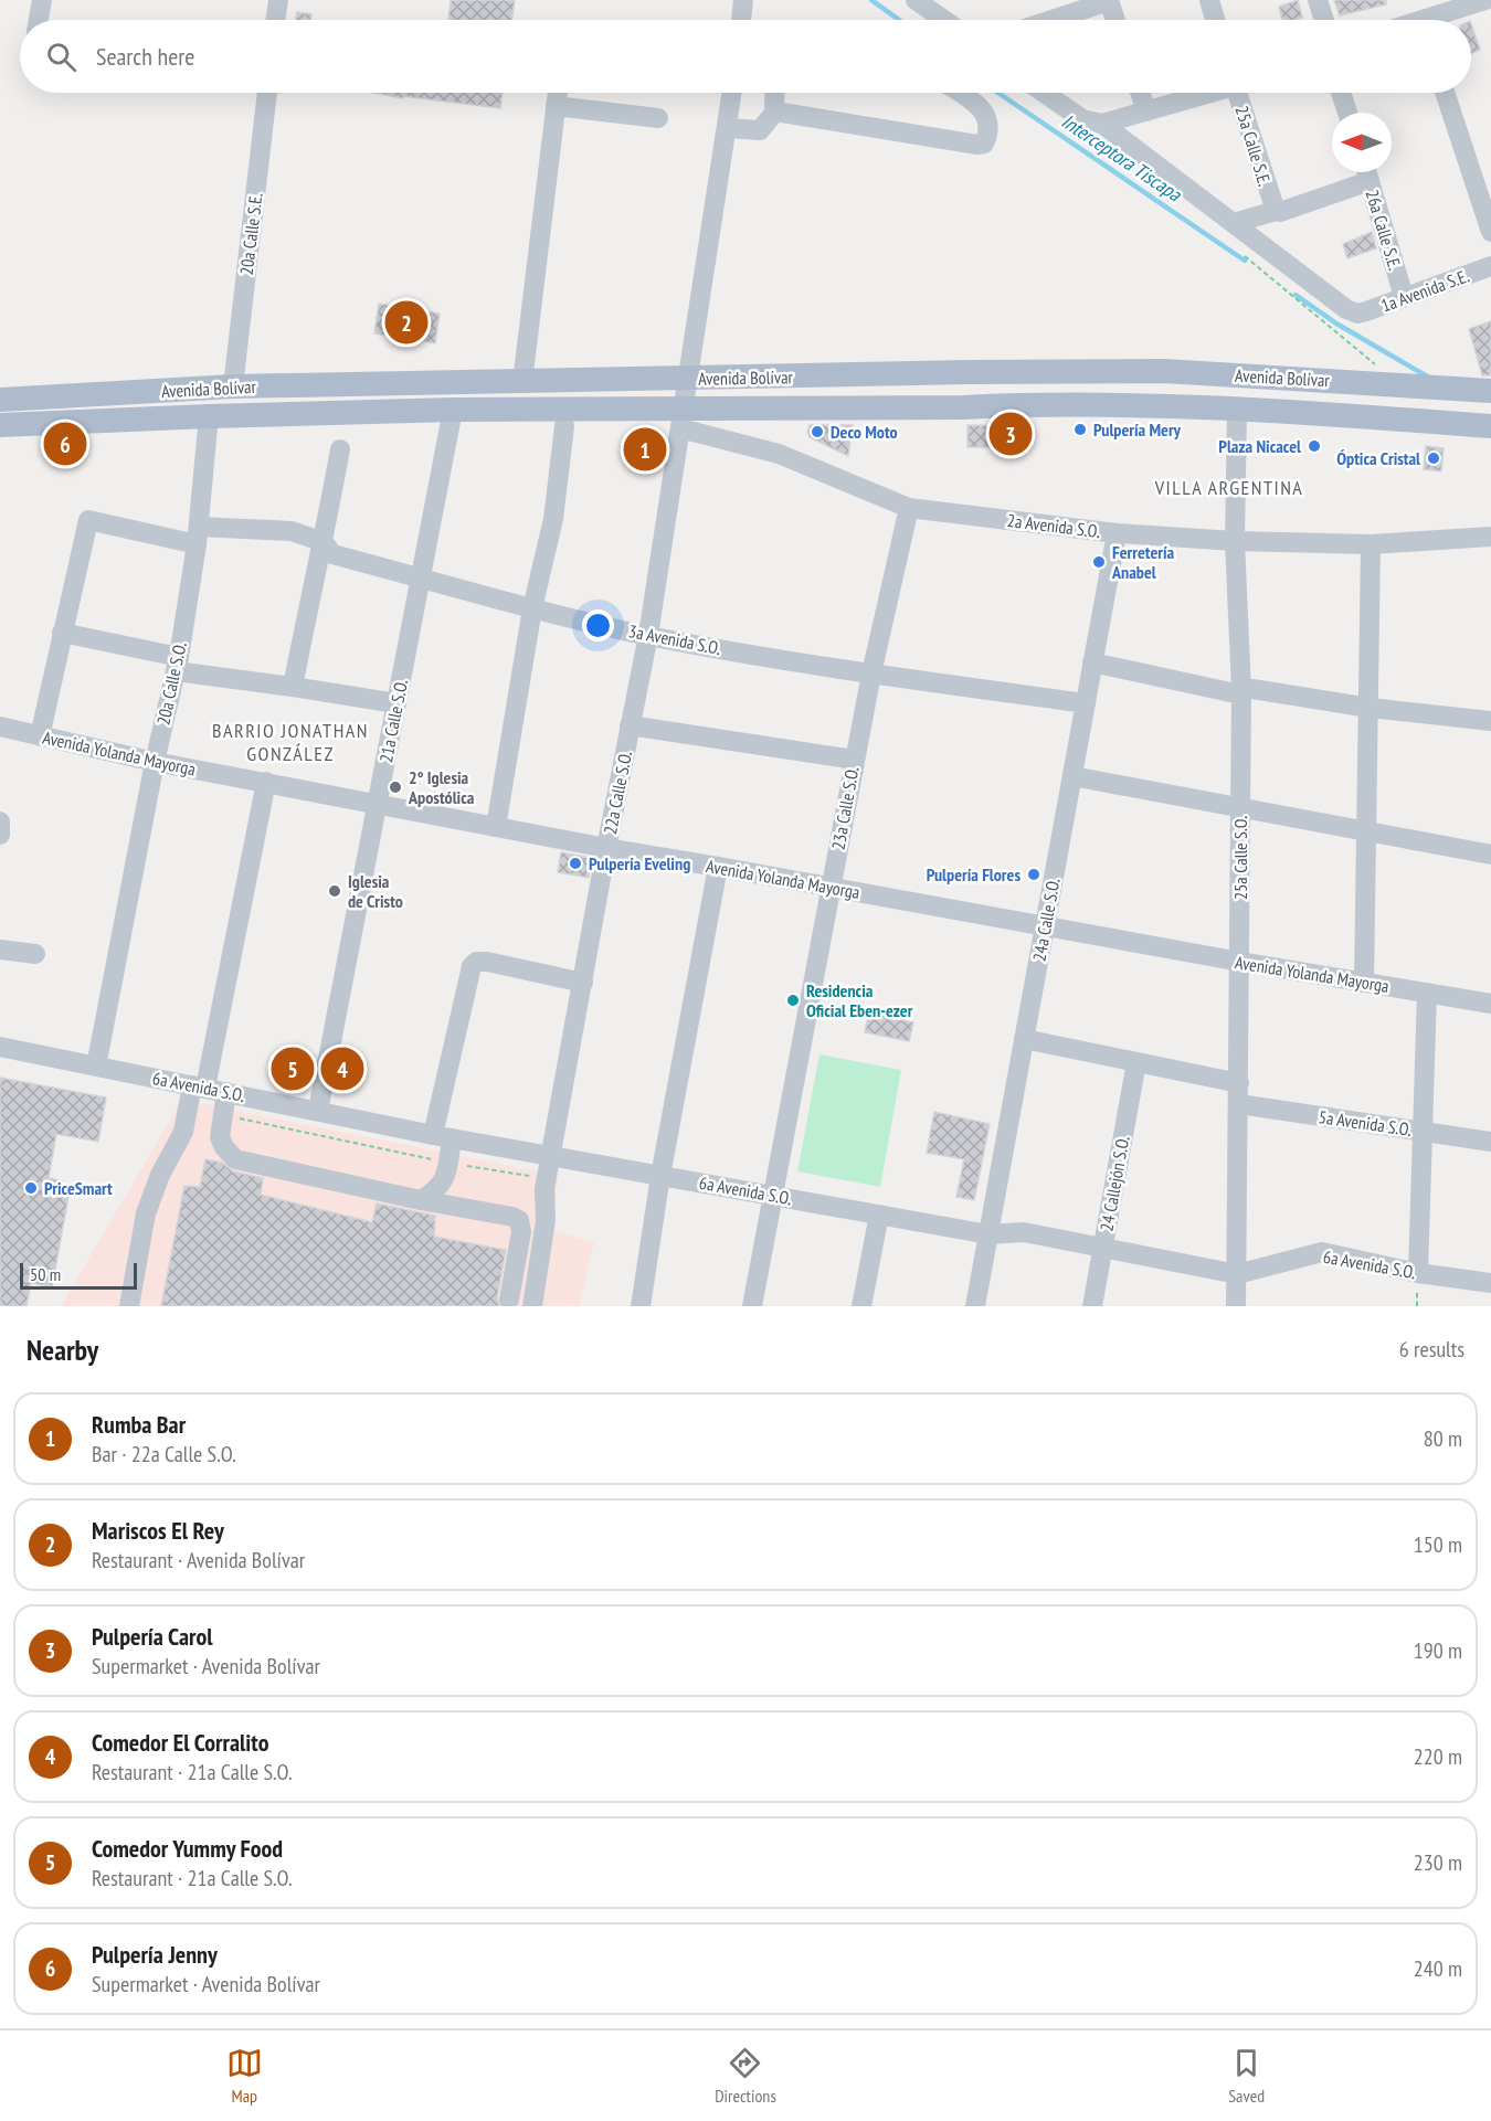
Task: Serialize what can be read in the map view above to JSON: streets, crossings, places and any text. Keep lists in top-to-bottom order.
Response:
{
  "streets": {
    "main road": ["Avenida Bolívar"],
    "street": [
      "25a Calle S.E.",
      "26a Calle S.E.",
      "20a Calle S.E.",
      "1a Avenida S.E.",
      "2a Avenida S.O.",
      "3a Avenida S.O.",
      "20a Calle S.O.",
      "21a Calle S.O.",
      "Avenida Yolanda Mayorga",
      "22a Calle S.O.",
      "23a Calle S.O.",
      "25a Calle S.O.",
      "24a Calle S.O.",
      "6a Avenida S.O.",
      "5a Avenida S.O.",
      "24 Callejón S.O."
    ]
  },
  "crossings": [
    ["26a Calle S.E.", "1a Avenida S.E."],
    ["20a Calle S.E.", "Avenida Bolívar"],
    ["Avenida Bolívar", "2a Avenida S.O."],
    ["Avenida Bolívar", "20a Calle S.O."],
    ["Avenida Bolívar", "21a Calle S.O."],
    ["Avenida Bolívar", "22a Calle S.O."],
    ["Avenida Bolívar", "25a Calle S.O."],
    ["2a Avenida S.O.", "22a Calle S.O."],
    ["2a Avenida S.O.", "23a Calle S.O."],
    ["2a Avenida S.O.", "25a Calle S.O."],
    ["2a Avenida S.O.", "24a Calle S.O."],
    ["3a Avenida S.O.", "20a Calle S.O."],
    ["3a Avenida S.O.", "21a Calle S.O."],
    ["3a Avenida S.O.", "22a Calle S.O."],
    ["3a Avenida S.O.", "23a Calle S.O."],
    ["3a Avenida S.O.", "24a Calle S.O."],
    ["20a Calle S.O.", "Avenida Yolanda Mayorga"],
    ["20a Calle S.O.", "6a Avenida S.O."],
    ["21a Calle S.O.", "Avenida Yolanda Mayorga"],
    ["21a Calle S.O.", "6a Avenida S.O."],
    ["Avenida Yolanda Mayorga", "22a Calle S.O."],
    ["Avenida Yolanda Mayorga", "23a Calle S.O."],
    ["Avenida Yolanda Mayorga", "25a Calle S.O."],
    ["Avenida Yolanda Mayorga", "24a Calle S.O."],
    ["22a Calle S.O.", "6a Avenida S.O."],
    ["23a Calle S.O.", "6a Avenida S.O."],
    ["25a Calle S.O.", "6a Avenida S.O."],
    ["25a Calle S.O.", "5a Avenida S.O."],
    ["24a Calle S.O.", "6a Avenida S.O."],
    ["6a Avenida S.O.", "24 Callejón S.O."]
  ],
  "districts": ["VILLA ARGENTINA", "BARRIO JONATHAN GONZÁLEZ"],
  "water": ["Interceptora Tiscapa"],
  "places": [
    "Pulpería Mery",
    "Deco Moto",
    "Plaza Nicacel",
    "Óptica Cristal",
    "Ferretería Anabel",
    "2° Iglesia Apostólica",
    "Pulpería Eveling",
    "Pulpería Flores",
    "Iglesia de Cristo",
    "Residencia Oficial Eben-ezer",
    "PriceSmart"
  ],
  "scale_bar": "50 m",
  "north": "left",
  "page": {
    "search": "Search here",
    "pins": [
      "2",
      "3",
      "6",
      "1",
      "4",
      "5"
    ],
    "scale": "50 m",
    "heading": ["Nearby", "6 results"],
    "list": [
      {
        "mark": "1",
        "name": "Rumba Bar",
        "note": "Bar · 22a Calle S.O.",
        "value": "80 m"
      },
      {
        "mark": "2",
        "name": "Mariscos El Rey",
        "note": "Restaurant · Avenida Bolívar",
        "value": "150 m"
      },
      {
        "mark": "3",
        "name": "Pulpería Carol",
        "note": "Supermarket · Avenida Bolívar",
        "value": "190 m"
      },
      {
        "mark": "4",
        "name": "Comedor El Corralito",
        "note": "Restaurant · 21a Calle S.O.",
        "value": "220 m"
      },
      {
        "mark": "5",
        "name": "Comedor Yummy Food",
        "note": "Restaurant · 21a Calle S.O.",
        "value": "230 m"
      },
      {
        "mark": "6",
        "name": "Pulpería Jenny",
        "note": "Supermarket · Avenida Bolívar",
        "value": "240 m"
      }
    ],
    "nav": ["Map", "Directions", "Saved"]
  }
}
